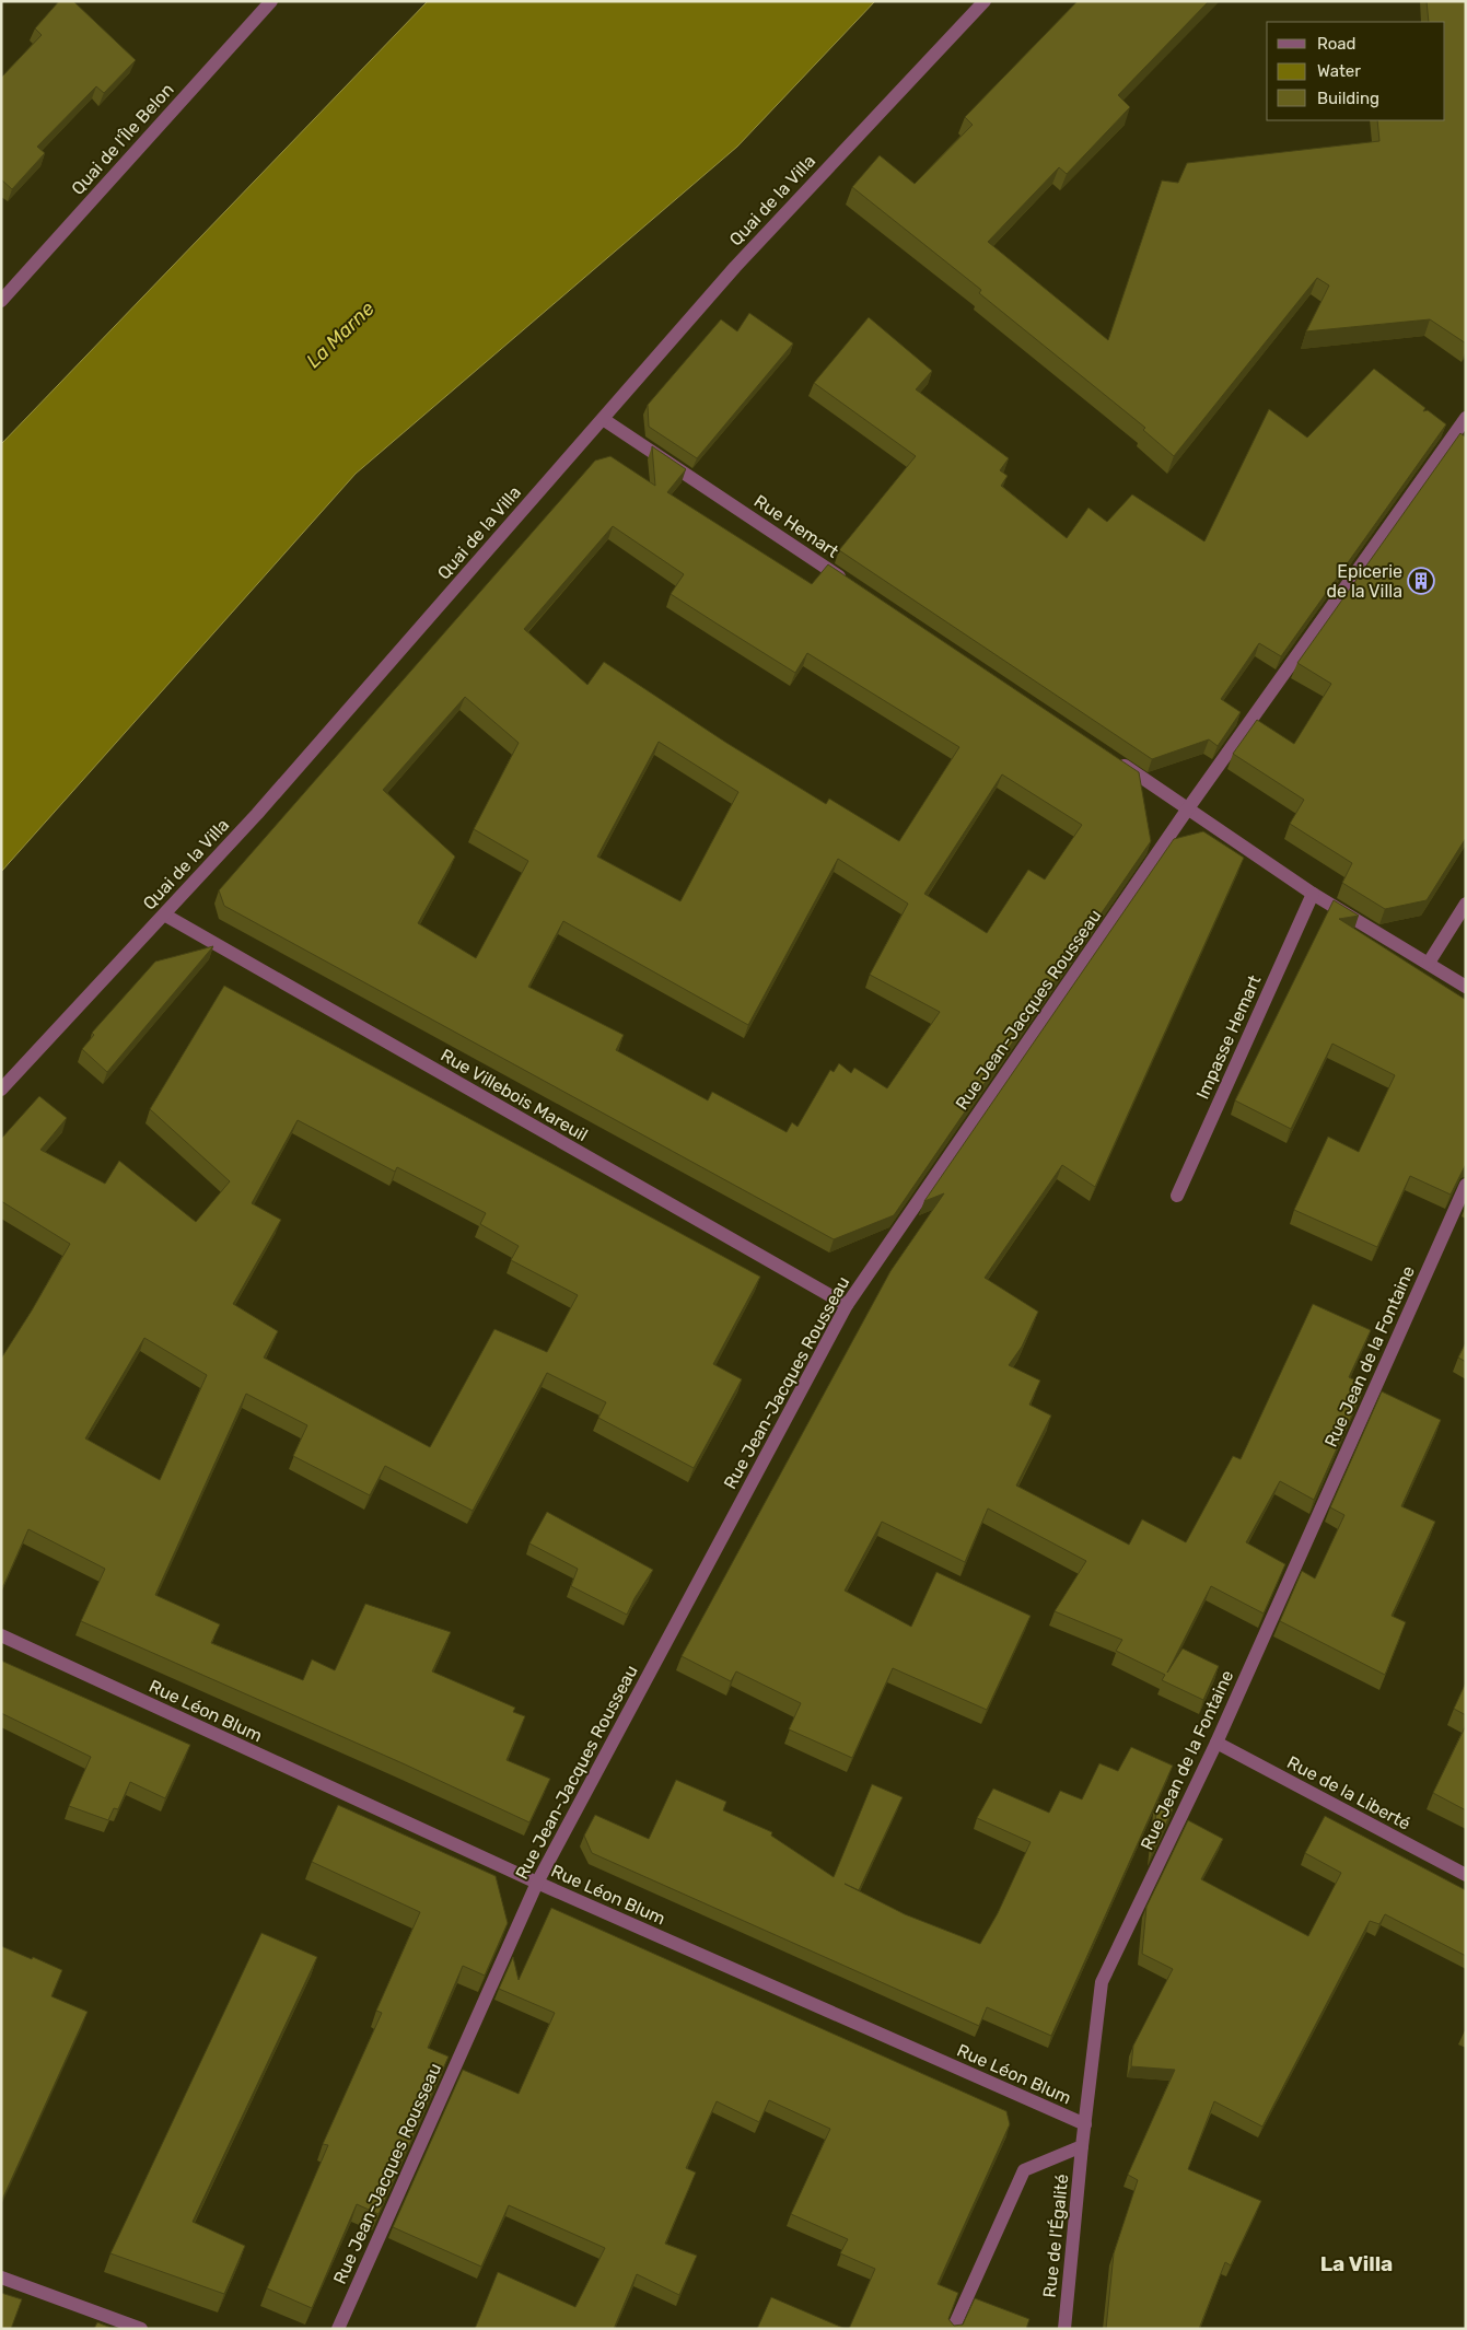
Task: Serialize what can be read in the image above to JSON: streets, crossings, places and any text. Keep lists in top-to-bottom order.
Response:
{
  "streets": {
    "street": [
      "Quai de l'Île Belon",
      "Quai de la Villa",
      "Rue Hemart",
      "Rue Jean-Jacques Rousseau",
      "Impasse Hemart",
      "Rue Villebois Mareuil",
      "Rue Jean de la Fontaine",
      "Rue Léon Blum",
      "Rue de la Liberté",
      "Rue de l'Égalité"
    ]
  },
  "crossings": [
    ["Quai de la Villa", "Rue Hemart"],
    ["Quai de la Villa", "Rue Villebois Mareuil"],
    ["Rue Jean-Jacques Rousseau", "Rue Villebois Mareuil"],
    ["Rue Jean-Jacques Rousseau", "Rue Léon Blum"],
    ["Rue Jean de la Fontaine", "Rue Léon Blum"],
    ["Rue Jean de la Fontaine", "Rue de la Liberté"],
    ["Rue Jean de la Fontaine", "Rue de l'Égalité"]
  ],
  "districts": ["La Villa"],
  "water": ["La Marne"],
  "places": {
    "building": ["Epicerie de la Villa"]
  },
  "legend": ["Road", "Water", "Building"]
}
